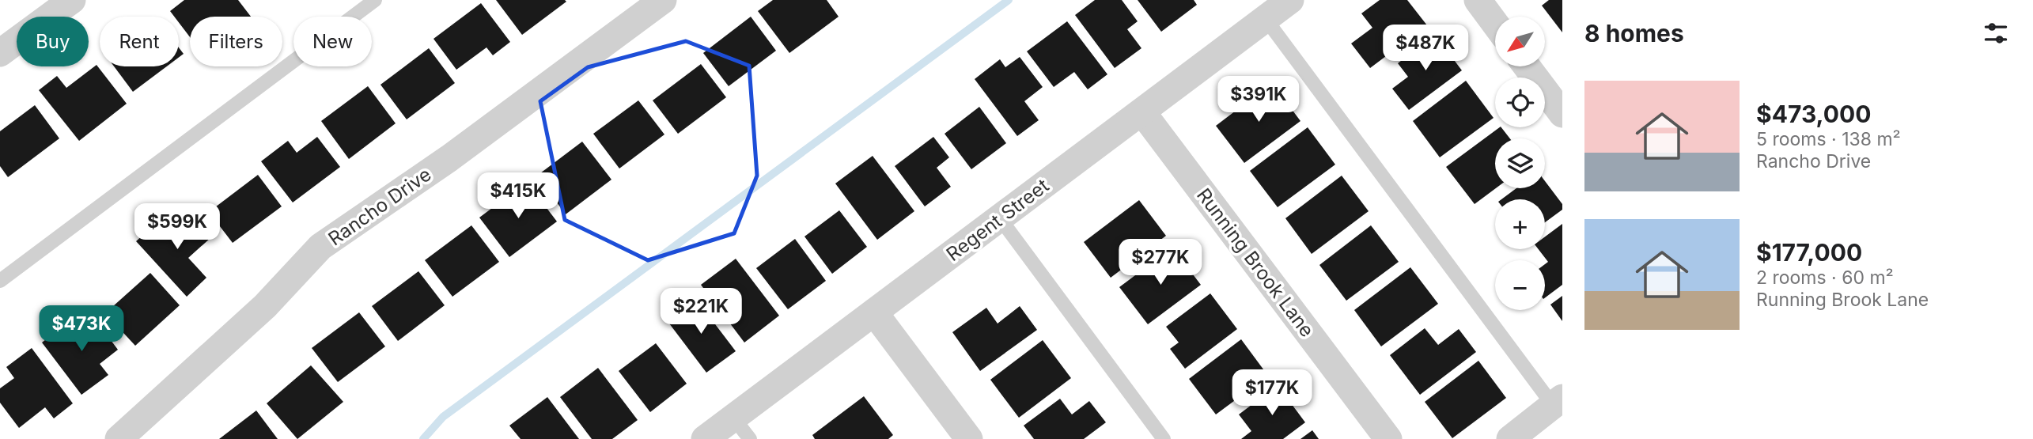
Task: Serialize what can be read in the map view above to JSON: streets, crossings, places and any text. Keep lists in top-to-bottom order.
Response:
{
  "streets": {
    "street": ["Rancho Drive", "Regent Street", "Running Brook Lane"]
  },
  "crossings": [
    ["Regent Street", "Running Brook Lane"]
  ],
  "north": "bottom left",
  "page": {
    "heading": "8 homes",
    "map_buttons": ["+", "−"],
    "chip": [
      "Buy",
      "Rent",
      "Filters",
      "New"
    ],
    "price": [
      "$487K",
      "$391K",
      "$415K",
      "$599K",
      "$277K",
      "$221K",
      "$473K",
      "$177K"
    ],
    "list": [
      {
        "name": "$473,000",
        "note": "5 rooms · 138 m² · Rancho Drive"
      },
      {
        "name": "$177,000",
        "note": "2 rooms · 60 m² · Running Brook Lane"
      }
    ]
  }
}
